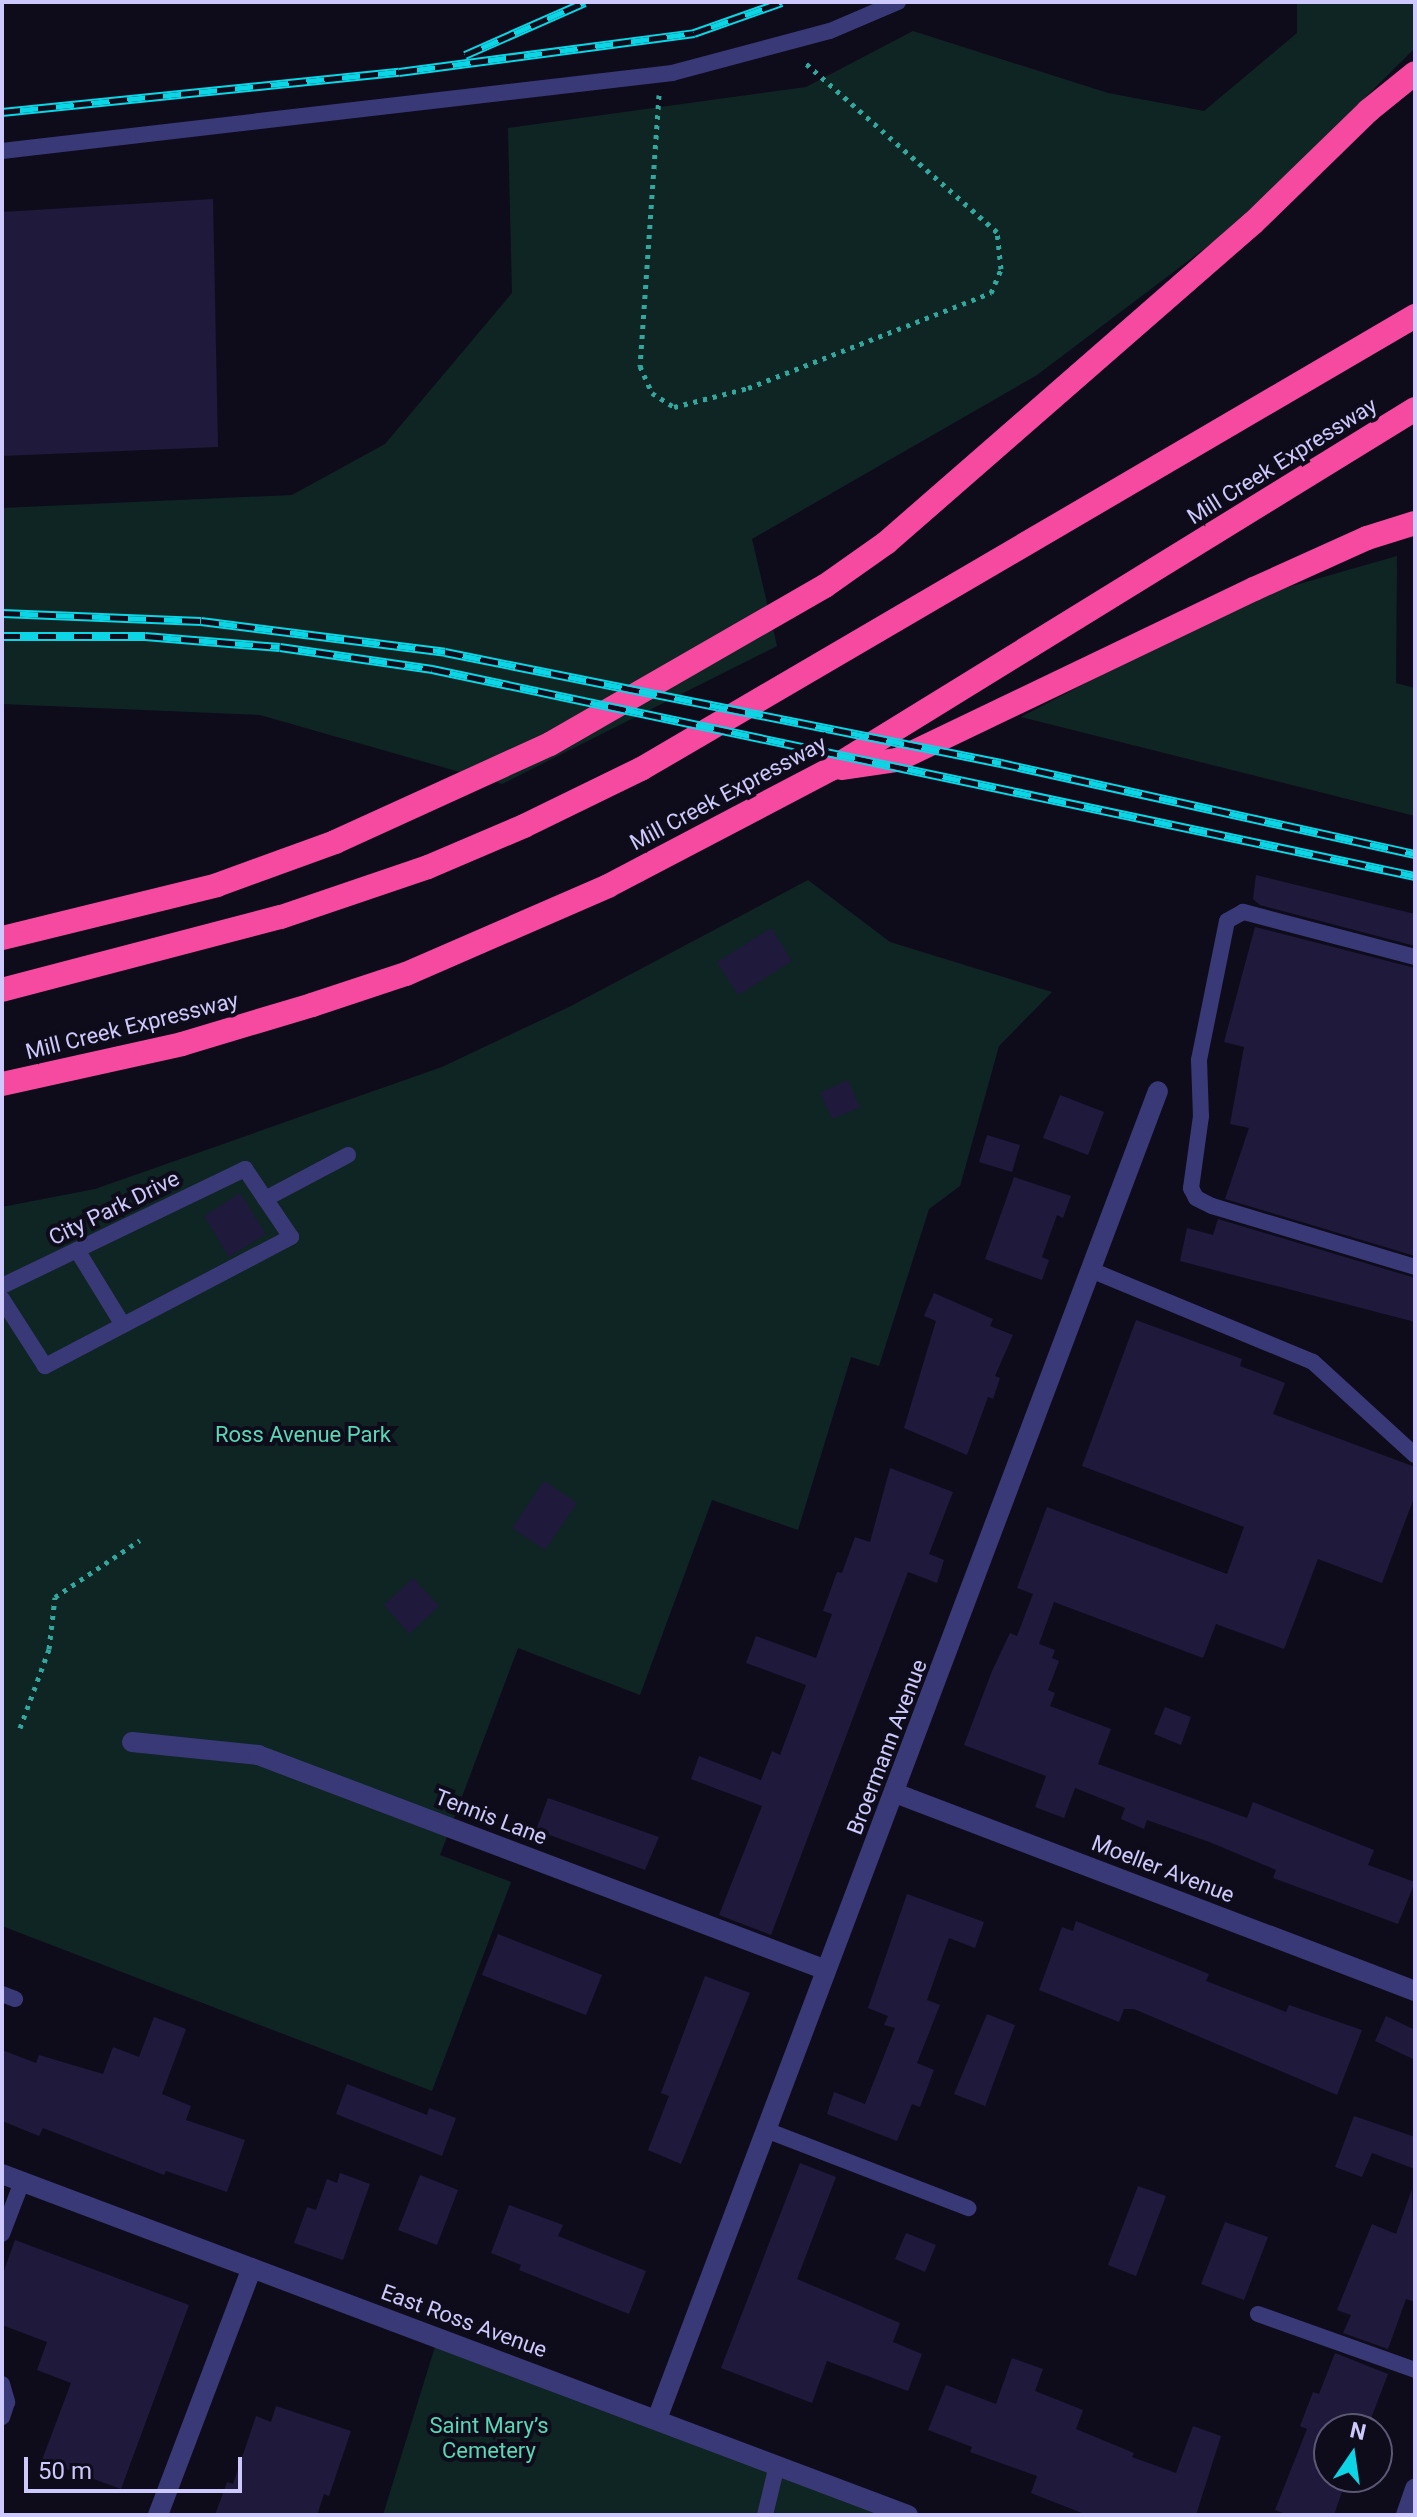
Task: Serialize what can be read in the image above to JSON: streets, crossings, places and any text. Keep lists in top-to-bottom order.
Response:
{
  "streets": {
    "highway": ["Mill Creek Expressway"],
    "street": [
      "Broermann Avenue",
      "Tennis Lane",
      "Moeller Avenue",
      "East Ross Avenue"
    ],
    "lane": ["City Park Drive"]
  },
  "crossings": [
    ["Broermann Avenue", "Tennis Lane"],
    ["Broermann Avenue", "Moeller Avenue"],
    ["Broermann Avenue", "East Ross Avenue"]
  ],
  "parks": ["Ross Avenue Park", "Saint Mary’s Cemetery"],
  "scale_bar": "50 m",
  "north": "top"
}
